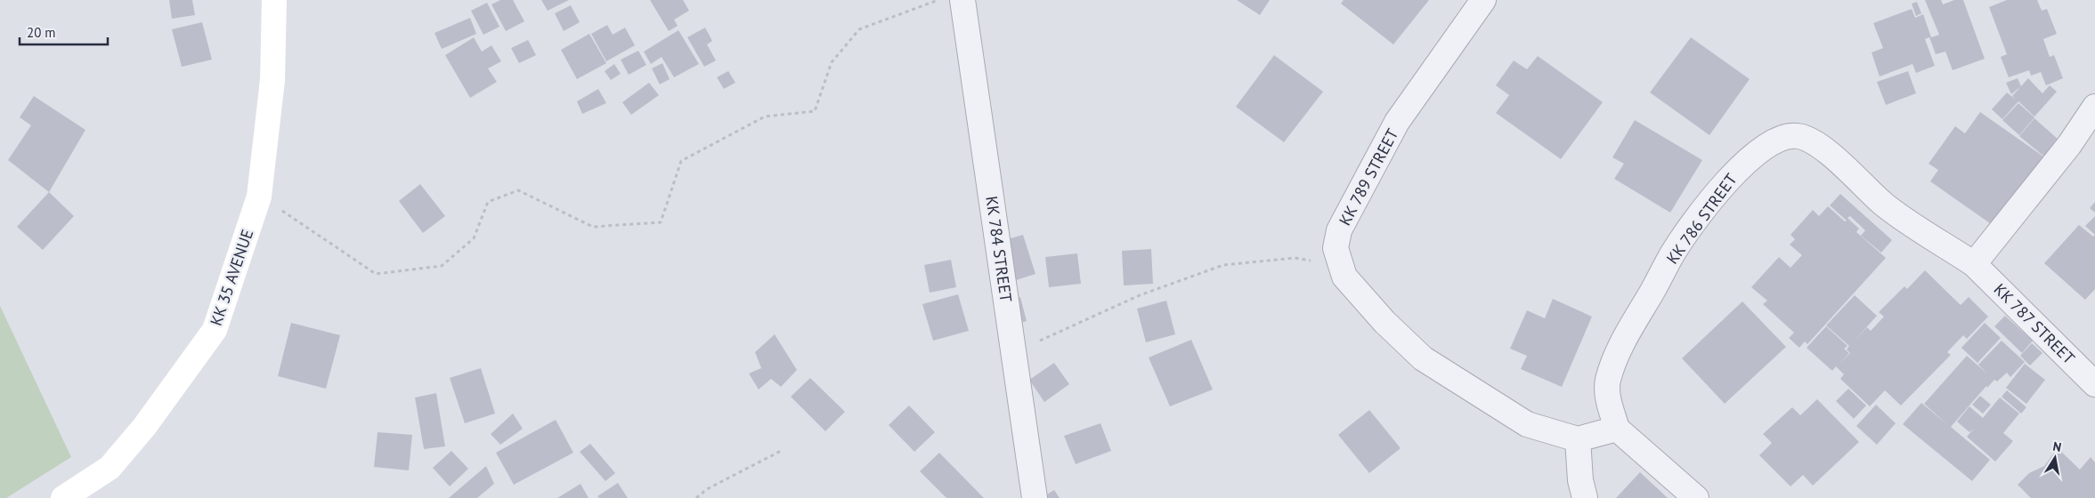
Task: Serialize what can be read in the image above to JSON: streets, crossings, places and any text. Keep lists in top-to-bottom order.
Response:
{
  "streets": {
    "main road": ["KK 35 AVENUE"],
    "street": [
      "KK 789 STREET",
      "KK 786 STREET",
      "KK 784 STREET",
      "KK 787 STREET"
    ]
  },
  "crossings": [
    ["KK 786 STREET", "KK 787 STREET"]
  ],
  "scale_bar": "20 m",
  "north": "top"
}
